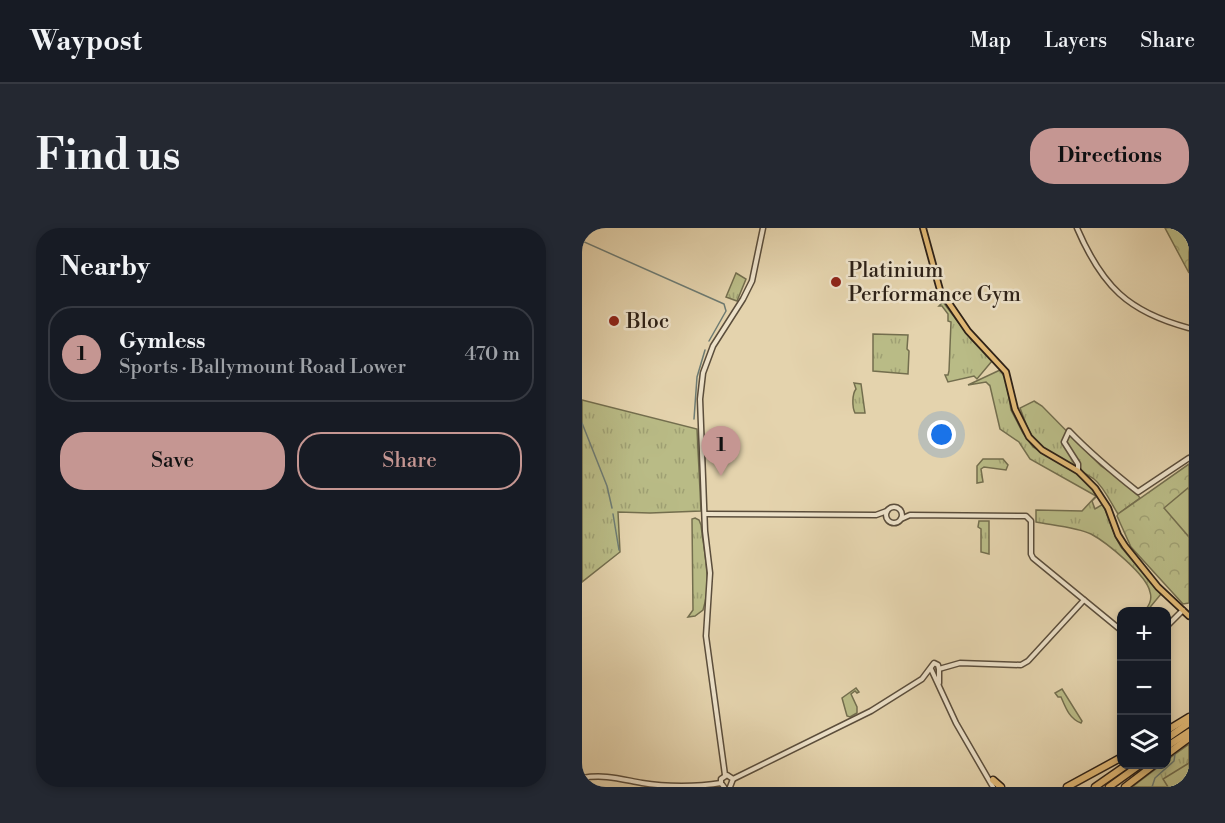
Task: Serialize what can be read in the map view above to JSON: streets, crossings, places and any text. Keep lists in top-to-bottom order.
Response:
{
  "places": ["Platinium Performance Gym", "Bloc"],
  "page": {
    "header": "Waypost",
    "nav": ["Map", "Layers", "Share"],
    "buttons": [
      "Directions",
      ["Save", "Share"]
    ],
    "title": "Find us",
    "heading": "Nearby",
    "list": [
      {
        "mark": "1",
        "name": "Gymless",
        "note": "Sports · Ballymount Road Lower",
        "value": "470 m"
      }
    ],
    "pins": "1",
    "map_buttons": ["+", "−"]
  }
}
